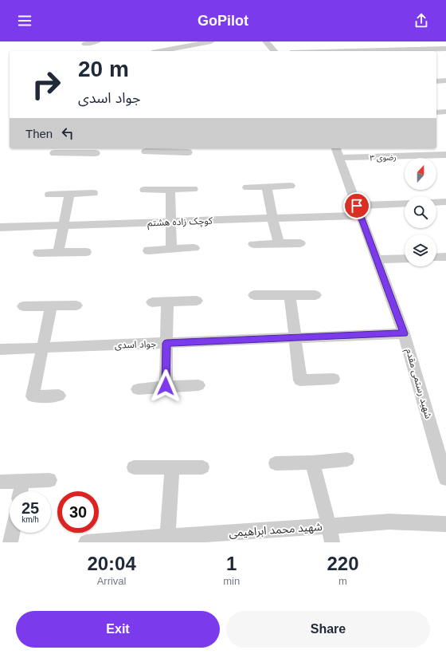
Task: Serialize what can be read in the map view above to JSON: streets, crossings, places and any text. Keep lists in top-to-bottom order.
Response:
{
  "streets": {
    "street": [
      "رضوی ۳",
      "کوچک زاده هشتم",
      "جواد اسدی",
      "شهید رستمی مقدم",
      "شهید محمد ابراهیمی"
    ]
  },
  "crossings": [
    ["رضوی ۳", "شهید رستمی مقدم"],
    ["کوچک زاده هشتم", "شهید رستمی مقدم"],
    ["جواد اسدی", "شهید رستمی مقدم"]
  ],
  "north": "top",
  "page": {
    "header": "GoPilot",
    "turn": ["20 m", "جواد اسدی"],
    "then": "Then",
    "speed": "25 km/h",
    "limit": "30",
    "eta": [
      "20:04",
      "Arrival",
      "1",
      "min",
      "220",
      "m"
    ],
    "buttons": ["Exit", "Share"]
  }
}
